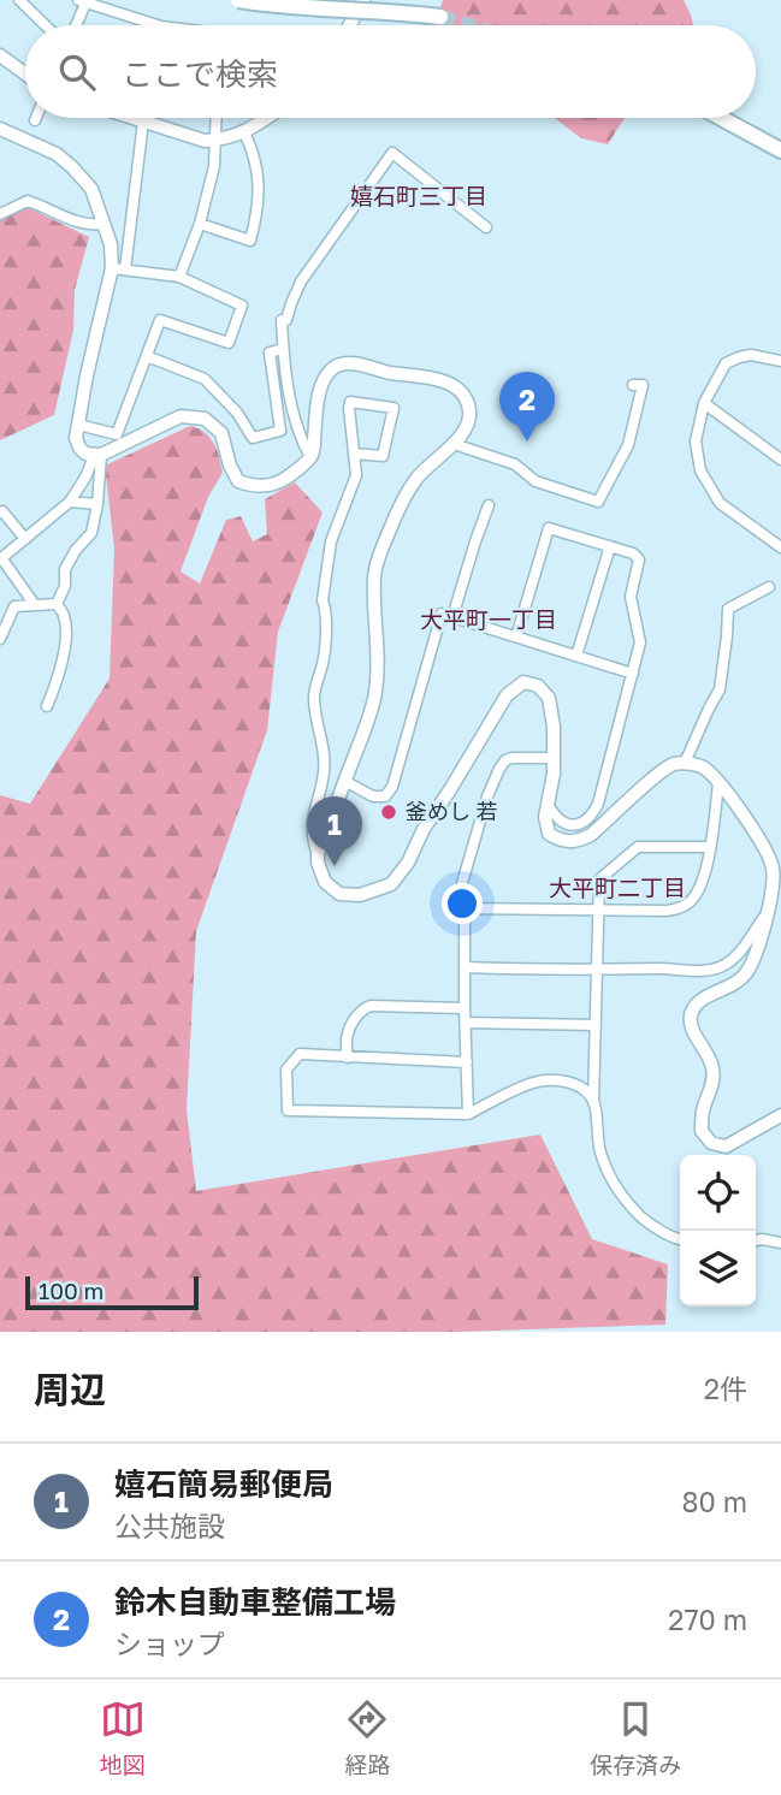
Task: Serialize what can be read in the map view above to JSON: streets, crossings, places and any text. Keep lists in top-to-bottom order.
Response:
{
  "districts": ["嬉石町三丁目", "大平町一丁目", "大平町二丁目"],
  "places": ["釜めし 若"],
  "scale_bar": "100 m",
  "page": {
    "search": "ここで検索",
    "pins": ["2", "1"],
    "scale": "100 m",
    "heading": ["周辺", "2件"],
    "list": [
      {
        "mark": "1",
        "name": "嬉石簡易郵便局",
        "note": "公共施設",
        "value": "80 m"
      },
      {
        "mark": "2",
        "name": "鈴木自動車整備工場",
        "note": "ショップ",
        "value": "270 m"
      }
    ],
    "nav": ["地図", "経路", "保存済み"]
  }
}
